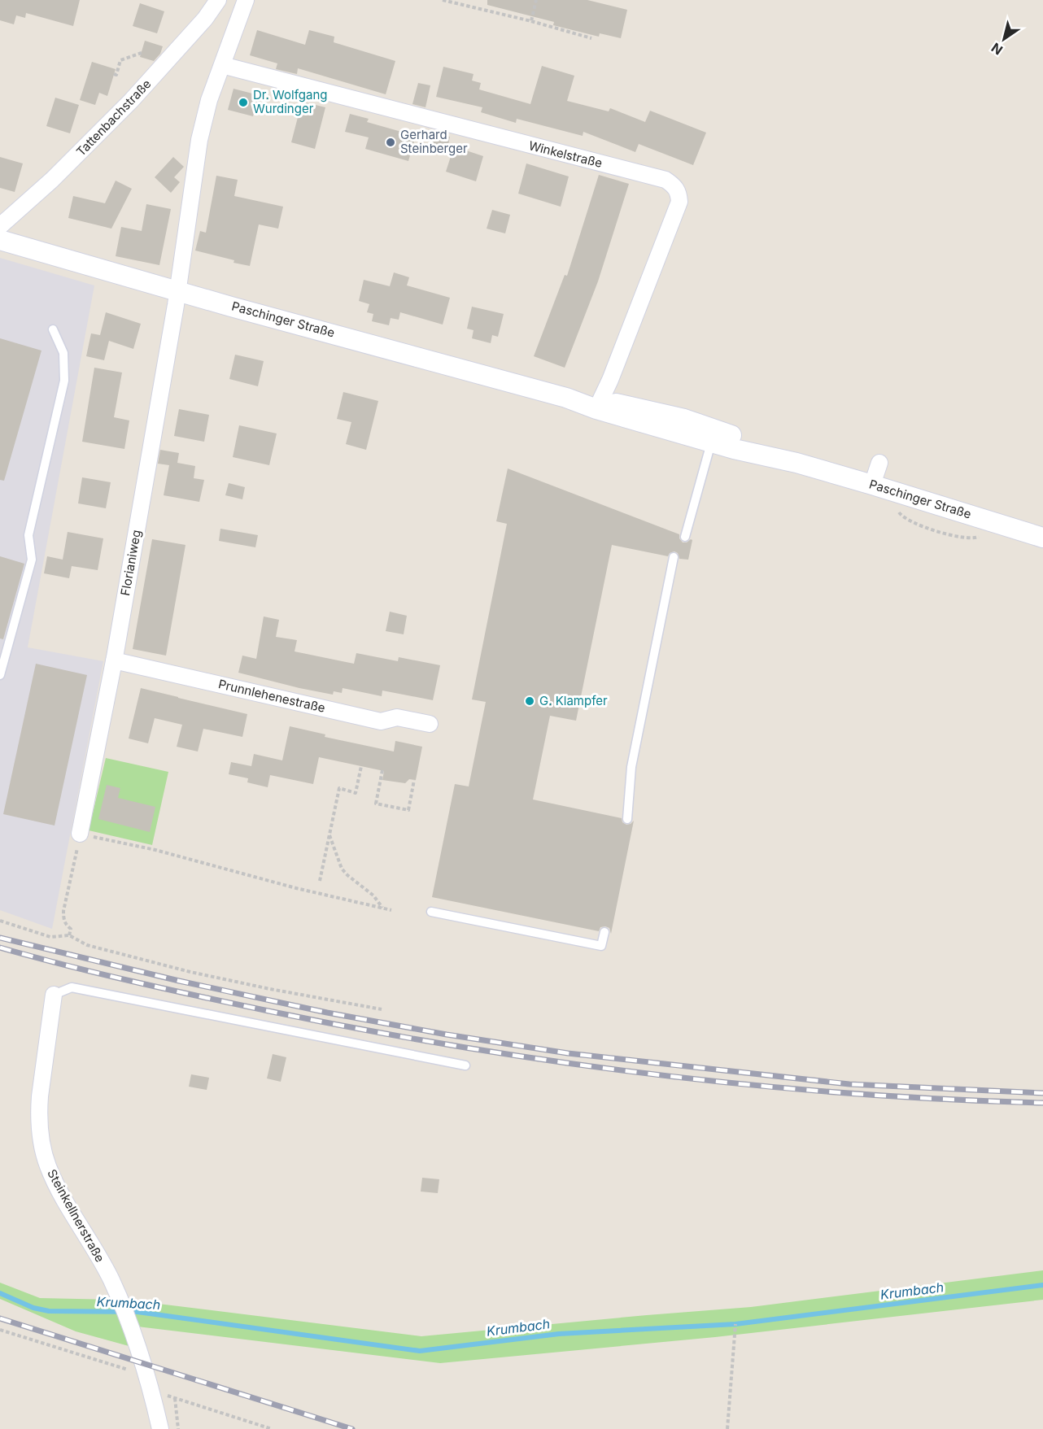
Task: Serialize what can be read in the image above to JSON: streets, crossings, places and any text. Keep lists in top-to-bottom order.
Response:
{
  "streets": {
    "street": [
      "Tattenbachstraße",
      "Winkelstraße",
      "Paschinger Straße",
      "Florianiweg",
      "Prunnlehenestraße",
      "Steinkellnerstraße"
    ]
  },
  "crossings": [
    ["Winkelstraße", "Paschinger Straße"],
    ["Paschinger Straße", "Florianiweg"],
    ["Florianiweg", "Prunnlehenestraße"]
  ],
  "water": ["Krumbach"],
  "places": ["Dr. Wolfgang Wurdinger", "Gerhard Steinberger", "G. Klampfer"],
  "north": "bottom left"
}
